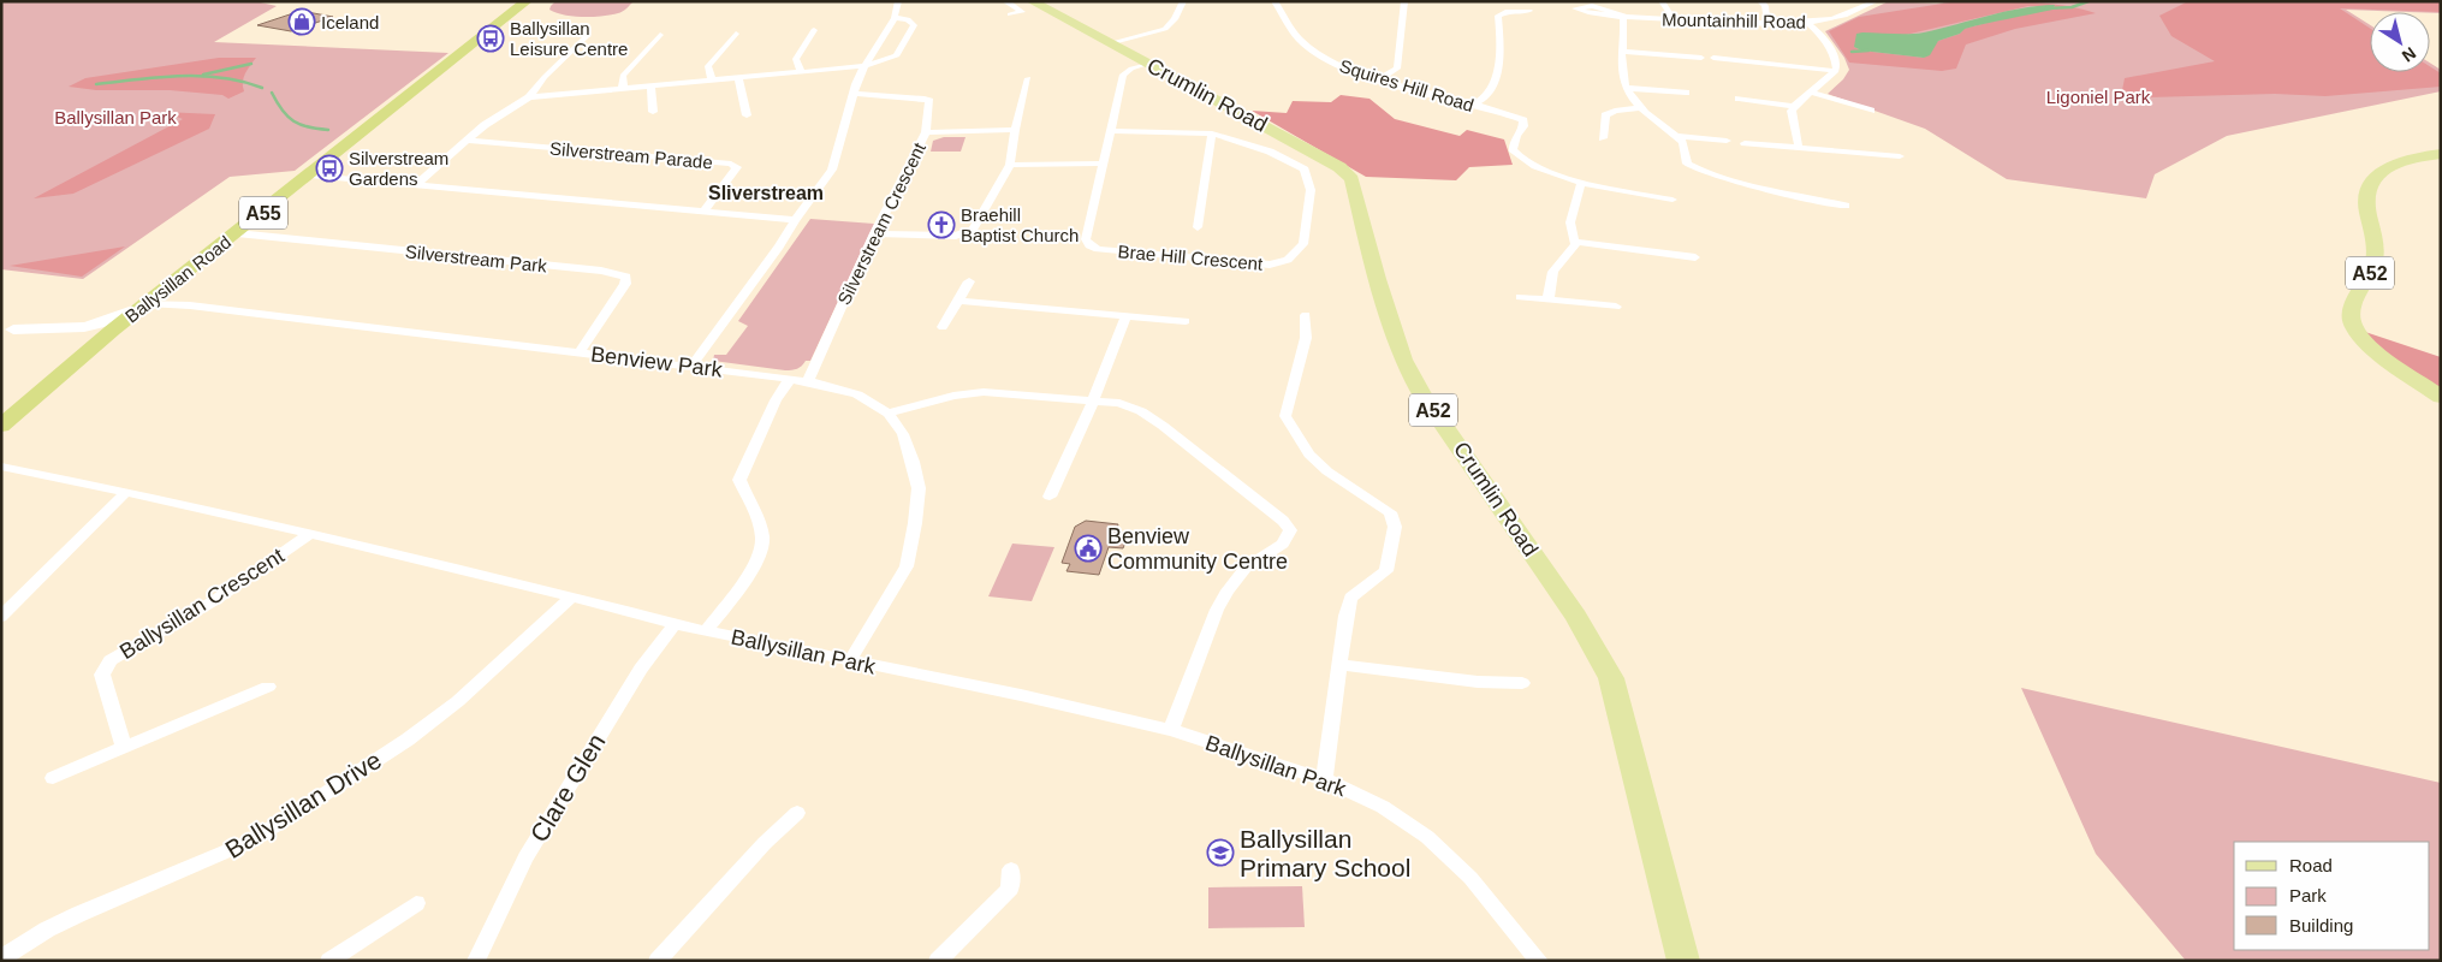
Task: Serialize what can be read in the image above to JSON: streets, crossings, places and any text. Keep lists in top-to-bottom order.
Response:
{
  "streets": {
    "highway": ["A55", "Ballysillan Road"],
    "main road": ["Crumlin Road", "A52"],
    "street": [
      "Mountainhill Road",
      "Squires Hill Road",
      "Silverstream Parade",
      "Silverstream Crescent",
      "Brae Hill Crescent",
      "Silverstream Park",
      "Benview Park",
      "Ballysillan Crescent",
      "Ballysillan Park",
      "Clare Glen",
      "Ballysillan Drive"
    ]
  },
  "crossings": [
    ["Silverstream Crescent", "Benview Park"],
    ["Silverstream Park", "Ballysillan Road"],
    ["Silverstream Park", "Benview Park"],
    ["Ballysillan Road", "Benview Park"],
    ["Benview Park", "Ballysillan Park"],
    ["Ballysillan Crescent", "Ballysillan Park"],
    ["Ballysillan Park", "Clare Glen"],
    ["Ballysillan Park", "Ballysillan Drive"]
  ],
  "districts": ["Sliverstream"],
  "parks": ["Ligoniel Park", "Ballysillan Park"],
  "places": {
    "shop": ["Iceland"],
    "bus stop": ["Ballysillan Leisure Centre", "Silverstream Gardens"],
    "church": ["Braehill Baptist Church"],
    "public building": ["Benview Community Centre"],
    "school or university": ["Ballysillan Primary School"]
  },
  "legend": ["Road", "Park", "Building"],
  "north": "bottom right"
}
